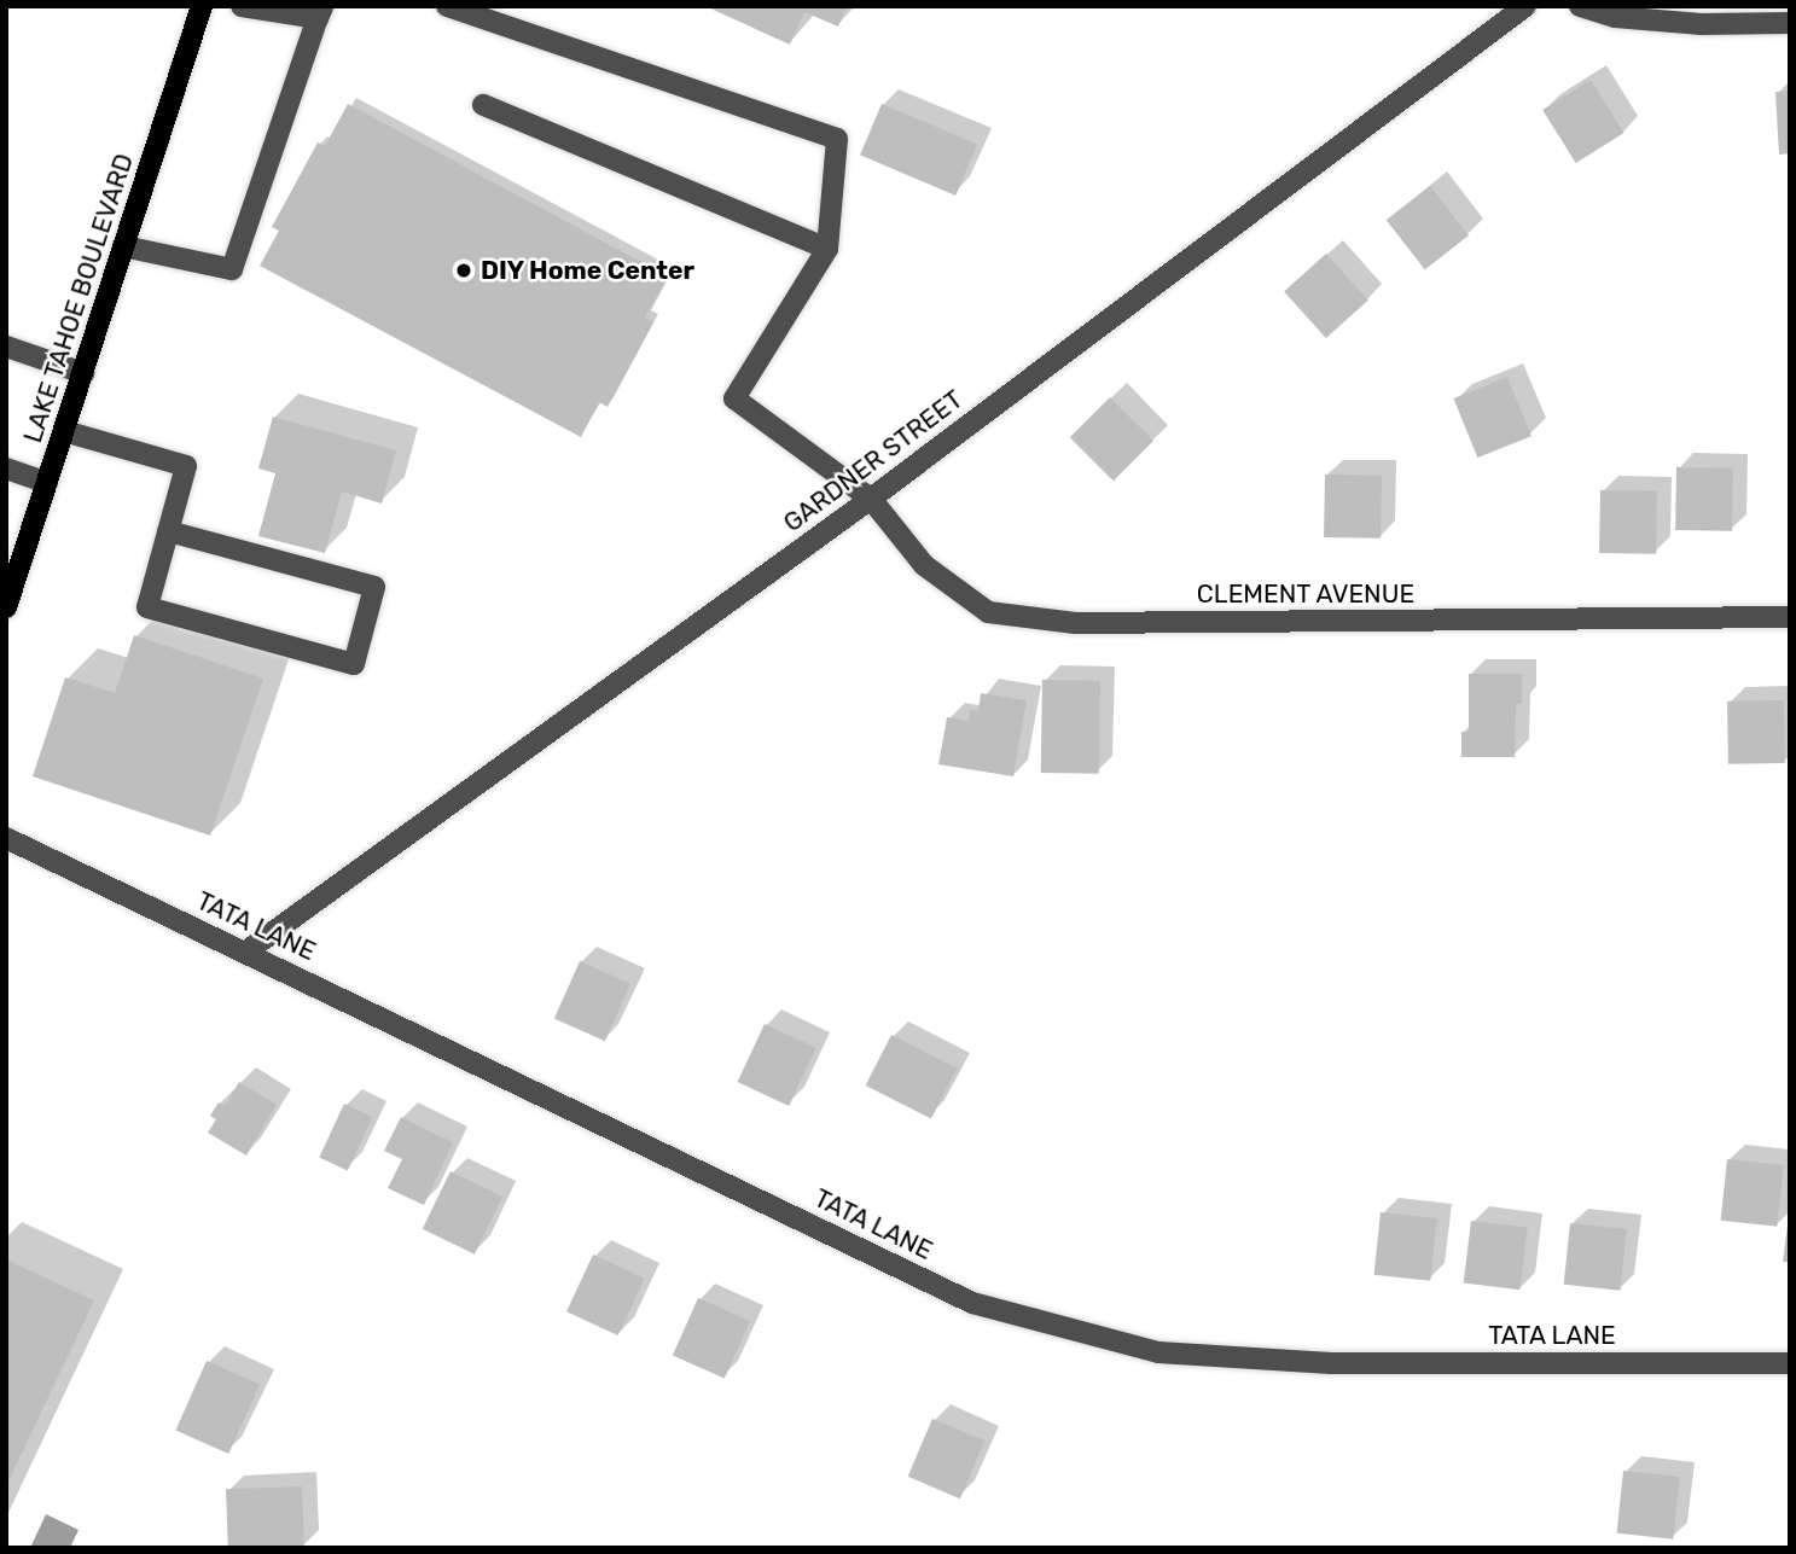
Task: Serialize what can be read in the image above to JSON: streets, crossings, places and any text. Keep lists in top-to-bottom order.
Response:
{
  "streets": {
    "main road": ["LAKE TAHOE BOULEVARD"],
    "street": ["GARDNER STREET", "CLEMENT AVENUE", "TATA LANE"]
  },
  "crossings": [
    ["GARDNER STREET", "CLEMENT AVENUE"],
    ["GARDNER STREET", "TATA LANE"]
  ],
  "places": ["DIY Home Center"]
}
